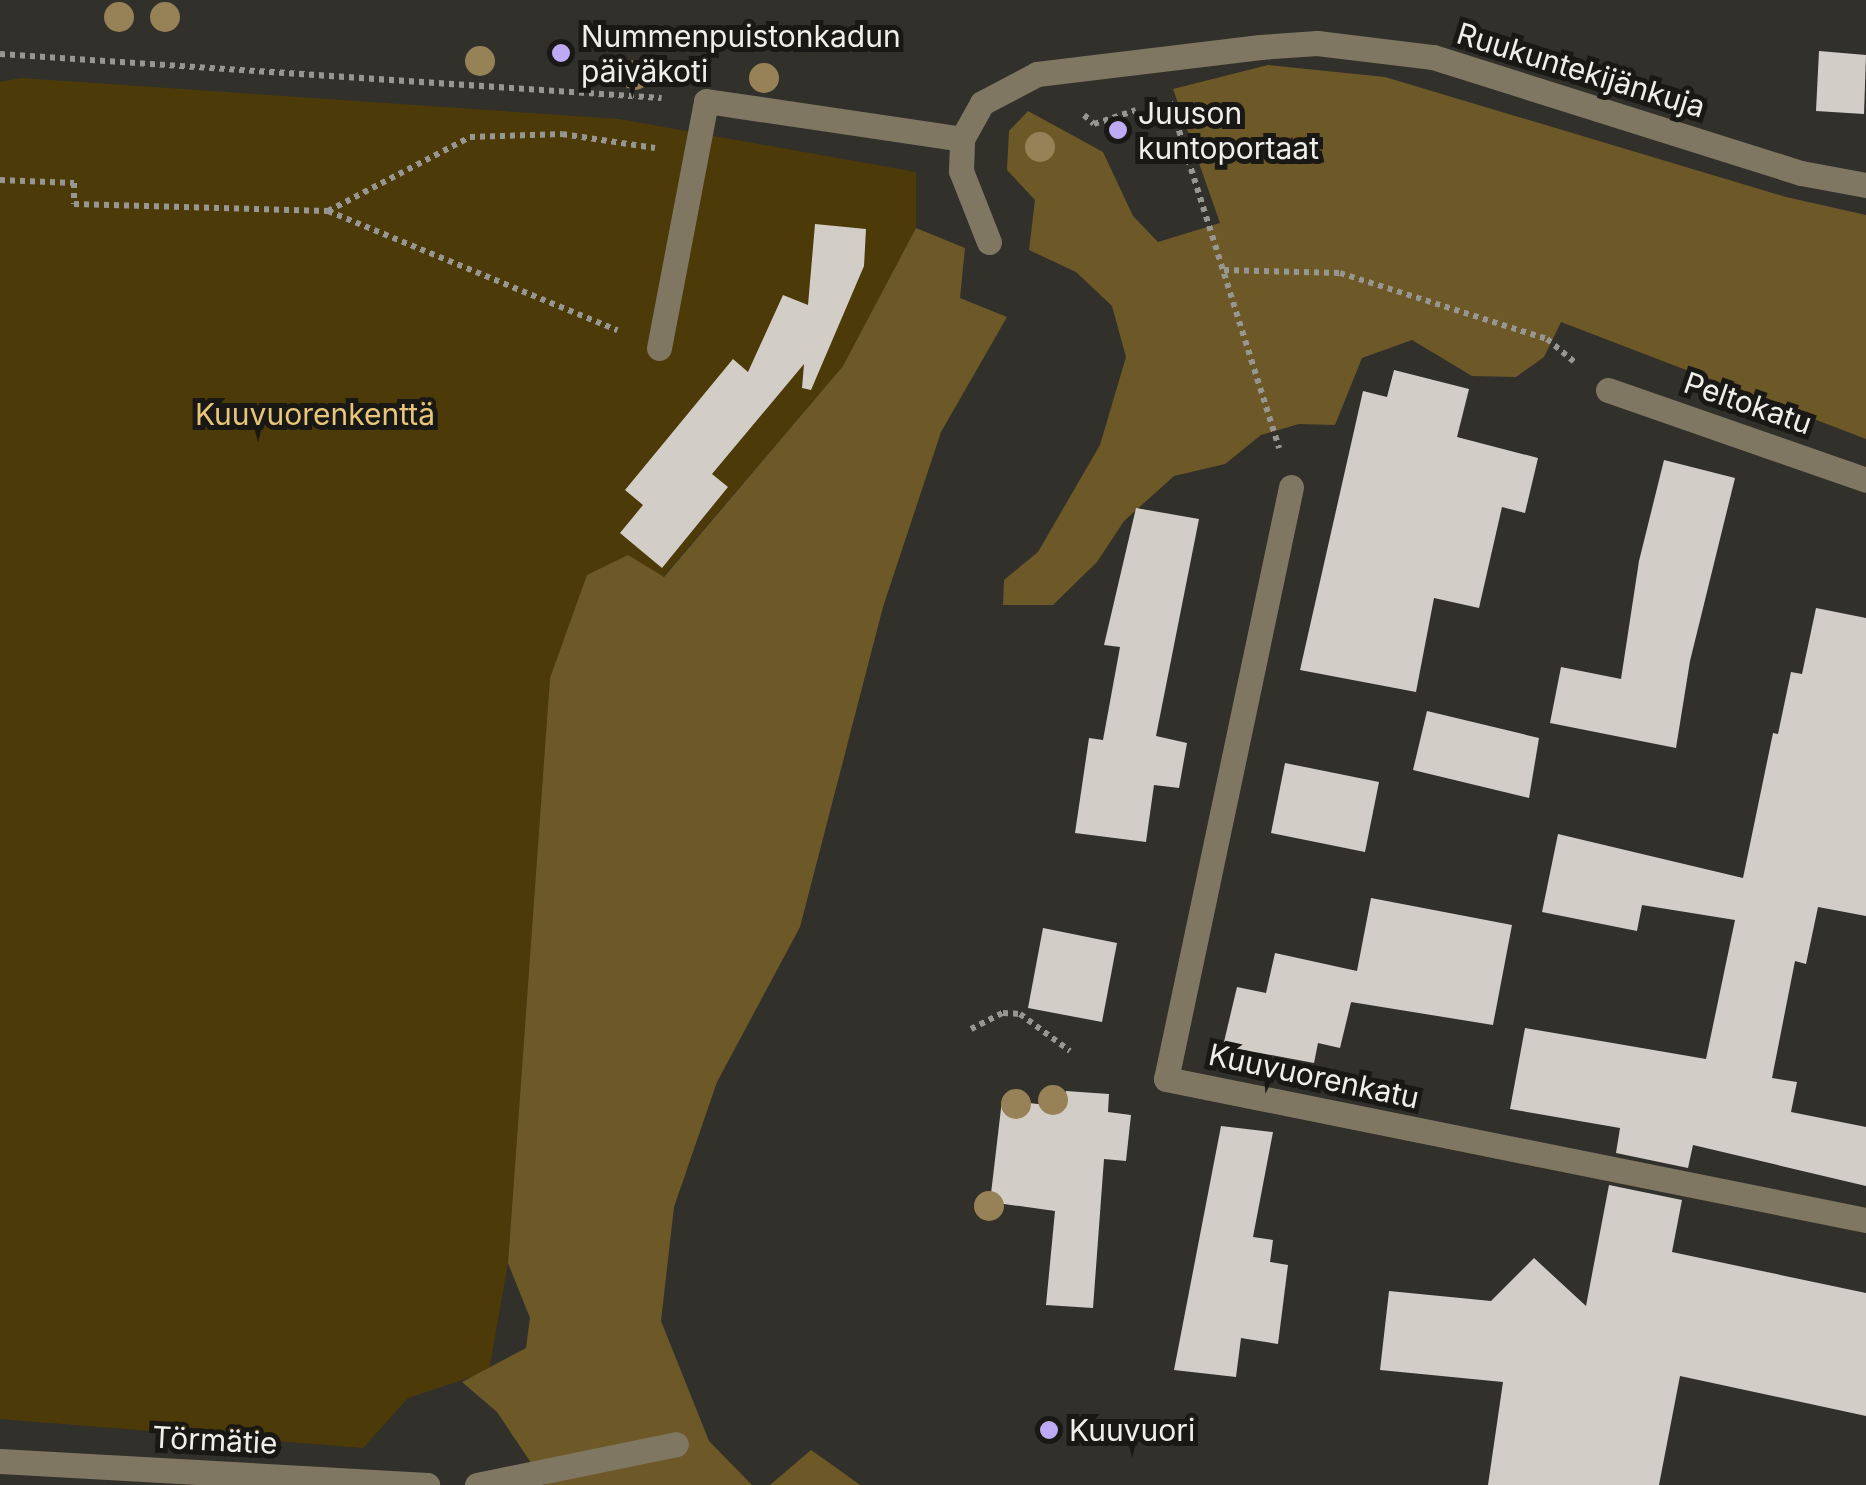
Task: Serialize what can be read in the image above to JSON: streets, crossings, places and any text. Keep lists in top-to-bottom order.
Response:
{
  "streets": {
    "street": [
      "Ruukuntekijänkuja",
      "Peltokatu",
      "Kuuvuorenkatu",
      "Törmätie"
    ]
  },
  "parks": ["Kuuvuorenkenttä"],
  "places": ["Nummenpuistonkadun päiväkoti", "Juuson kuntoportaat", "Kuuvuori"]
}
